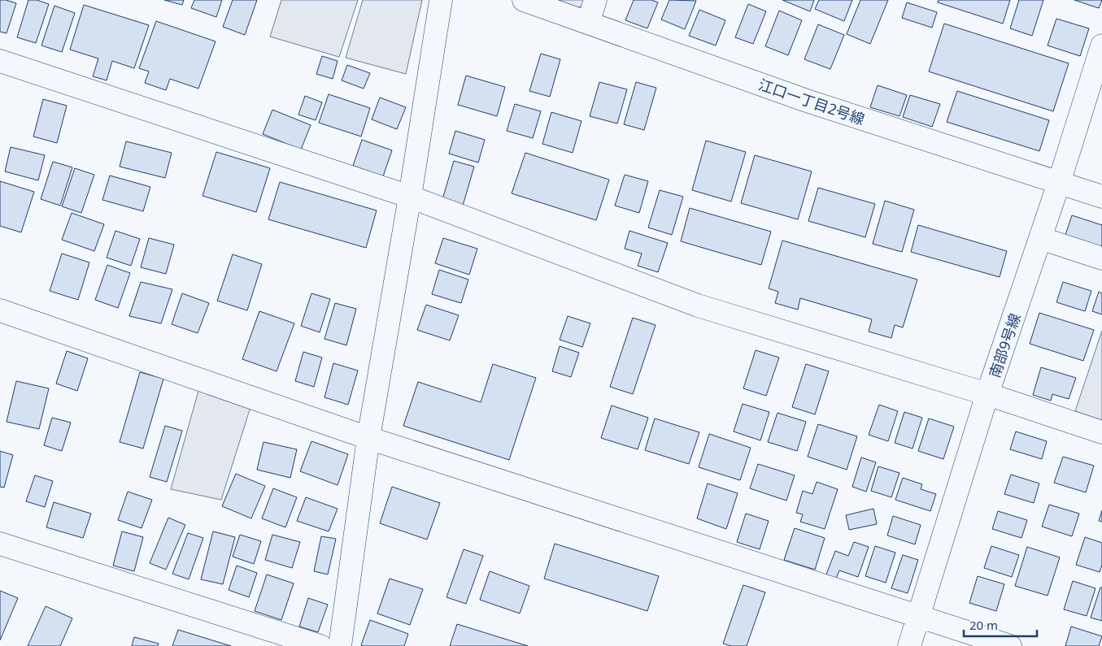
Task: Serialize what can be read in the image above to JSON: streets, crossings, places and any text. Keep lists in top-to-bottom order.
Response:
{
  "streets": {
    "street": ["江口一丁目2号線", "南部9号線"]
  },
  "crossings": [
    ["江口一丁目2号線", "南部9号線"]
  ],
  "scale_bar": "20 m"
}
